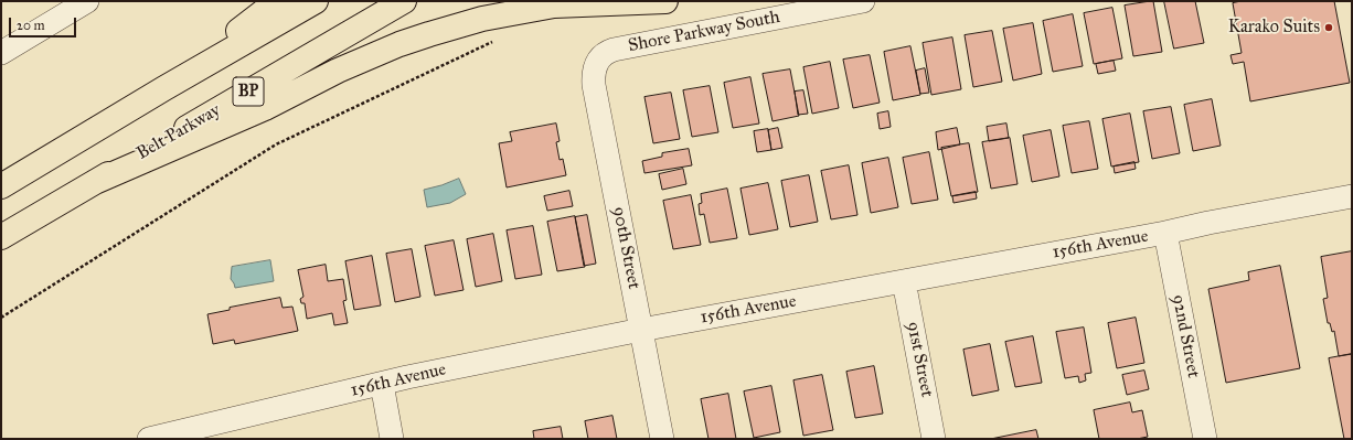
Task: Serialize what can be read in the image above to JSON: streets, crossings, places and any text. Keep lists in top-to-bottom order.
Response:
{
  "streets": {
    "highway": ["BP", "Belt Parkway"],
    "street": [
      "Shore Parkway South",
      "156th Avenue",
      "90th Street",
      "92nd Street",
      "91st Street"
    ]
  },
  "crossings": [
    ["Shore Parkway South", "90th Street"],
    ["156th Avenue", "90th Street"],
    ["156th Avenue", "92nd Street"],
    ["156th Avenue", "91st Street"]
  ],
  "places": ["Karako Suits"],
  "scale_bar": "20 m"
}
